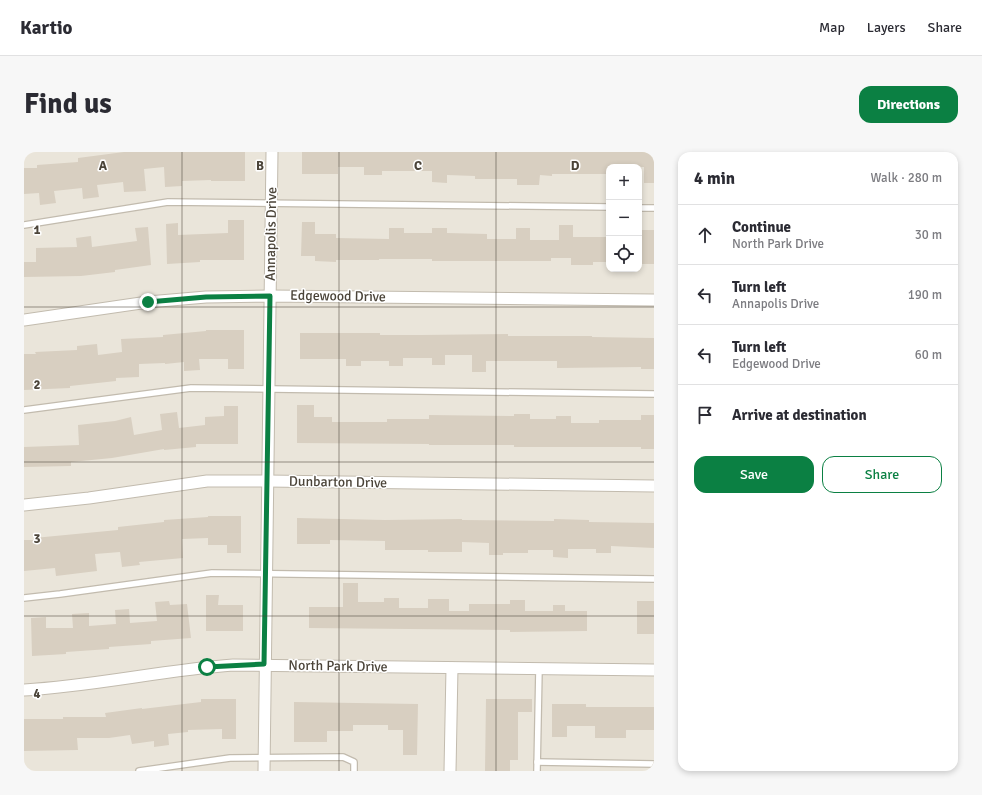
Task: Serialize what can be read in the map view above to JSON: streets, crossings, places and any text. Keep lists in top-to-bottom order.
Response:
{
  "streets": {
    "street": [
      "Annapolis Drive",
      "Edgewood Drive",
      "Dunbarton Drive",
      "North Park Drive"
    ]
  },
  "crossings": [
    ["Annapolis Drive", "Edgewood Drive"],
    ["Annapolis Drive", "Dunbarton Drive"],
    ["Annapolis Drive", "North Park Drive"]
  ],
  "page": {
    "header": "Kartio",
    "nav": ["Map", "Layers", "Share"],
    "buttons": [
      "Directions",
      ["Save", "Share"]
    ],
    "title": "Find us",
    "heading": ["4 min", "Walk · 280 m"],
    "map_buttons": ["+", "−"],
    "list": [
      ["Continue", "North Park Drive", "30 m"],
      ["Turn left", "Annapolis Drive", "190 m"],
      ["Turn left", "Edgewood Drive", "60 m"],
      "Arrive at destination"
    ]
  },
  "grid": {
    "columns": [
      "A",
      "B",
      "C",
      "D"
    ],
    "rows": [
      "1",
      "2",
      "3",
      "4"
    ]
  }
}
